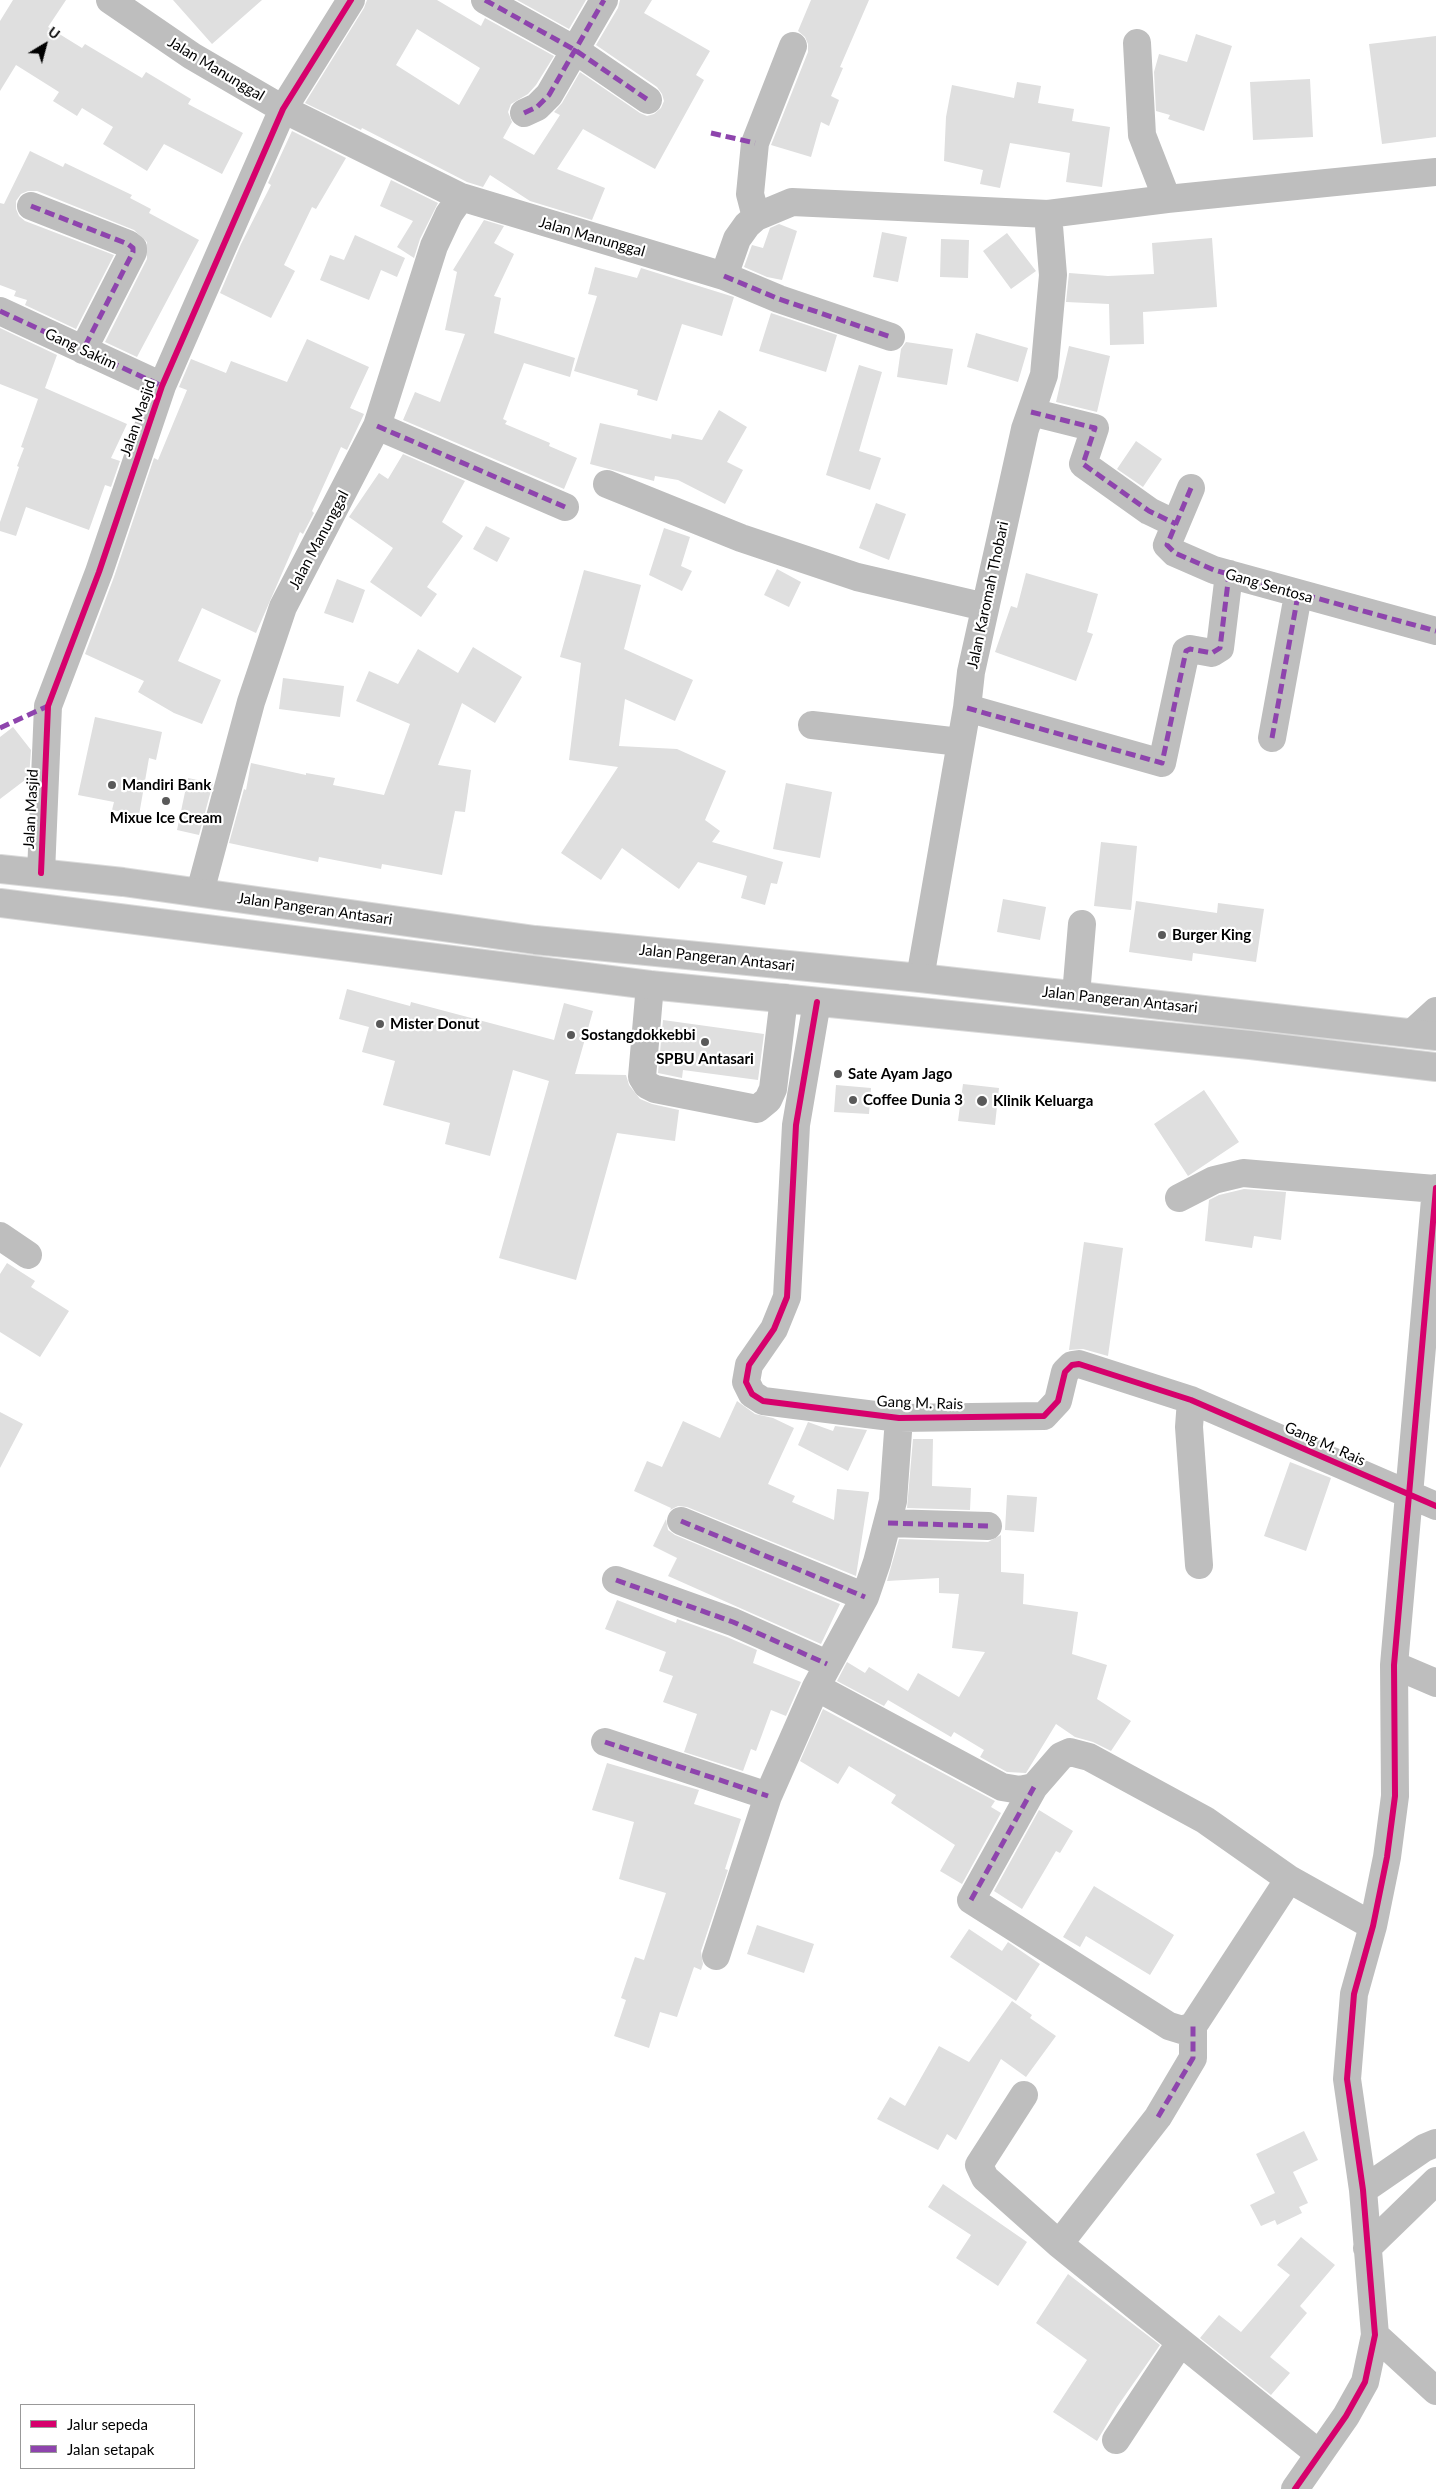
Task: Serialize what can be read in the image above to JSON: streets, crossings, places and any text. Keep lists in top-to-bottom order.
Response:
{
  "streets": {
    "street": [
      "Jalan Manunggal",
      "Gang Sakim",
      "Jalan Masjid",
      "Gang Sentosa",
      "Jalan Karomah Thobari",
      "Jalan Pangeran Antasari",
      "Gang M. Rais"
    ]
  },
  "crossings": [
    ["Jalan Manunggal", "Jalan Masjid"],
    ["Jalan Manunggal", "Jalan Pangeran Antasari"],
    ["Gang Sakim", "Jalan Masjid"],
    ["Jalan Masjid", "Jalan Pangeran Antasari"],
    ["Jalan Karomah Thobari", "Jalan Pangeran Antasari"]
  ],
  "places": [
    "Mandiri Bank",
    "Mixue Ice Cream",
    "Burger King",
    "Mister Donut",
    "Sostangdokkebbi",
    "SPBU Antasari",
    "Sate Ayam Jago",
    "Coffee Dunia 3",
    "Klinik Keluarga"
  ],
  "legend": ["Jalur sepeda", "Jalan setapak"],
  "north": "top right"
}
